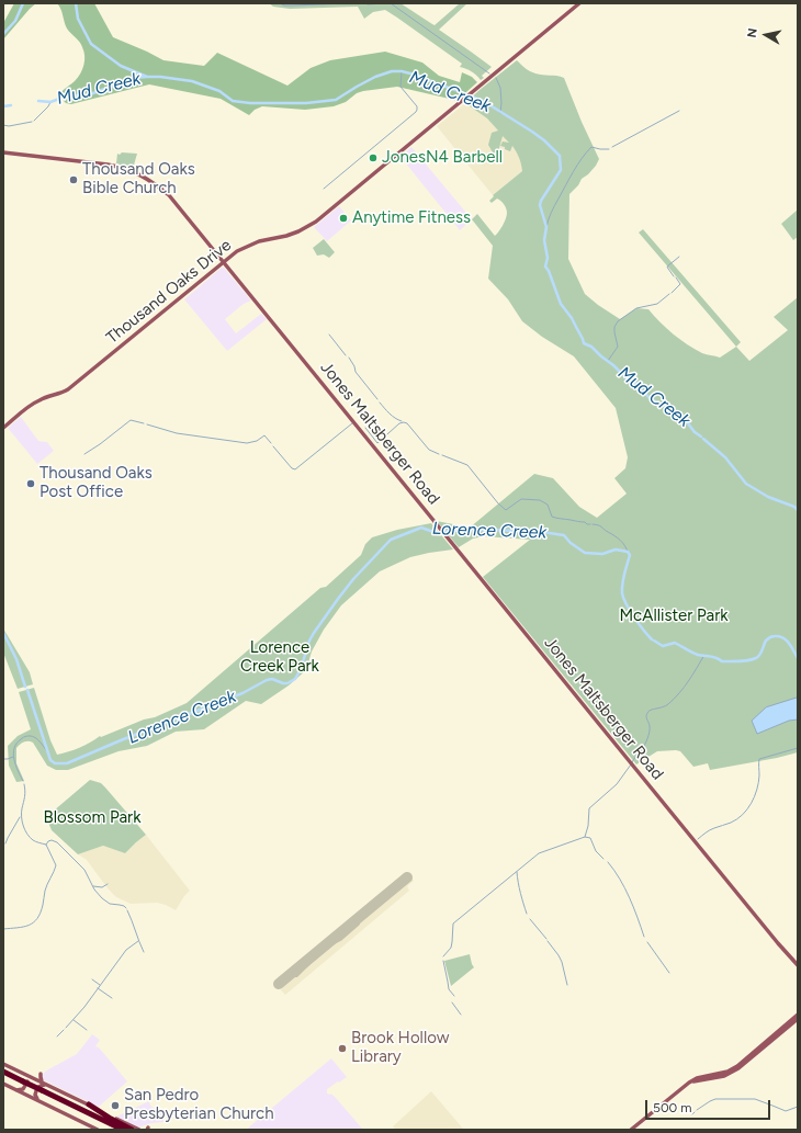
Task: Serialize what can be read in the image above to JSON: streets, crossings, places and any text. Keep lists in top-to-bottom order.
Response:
{
  "streets": {
    "main road": ["Thousand Oaks Drive", "Jones Maltsberger Road"]
  },
  "crossings": [
    ["Thousand Oaks Drive", "Jones Maltsberger Road"]
  ],
  "water": ["Mud Creek", "Lorence Creek"],
  "parks": ["McAllister Park", "Lorence Creek Park", "Blossom Park"],
  "places": [
    "JonesN4 Barbell",
    "Thousand Oaks Bible Church",
    "Anytime Fitness",
    "Thousand Oaks Post Office",
    "Brook Hollow Library",
    "San Pedro Presbyterian Church"
  ],
  "scale_bar": "500 m",
  "north": "left"
}
